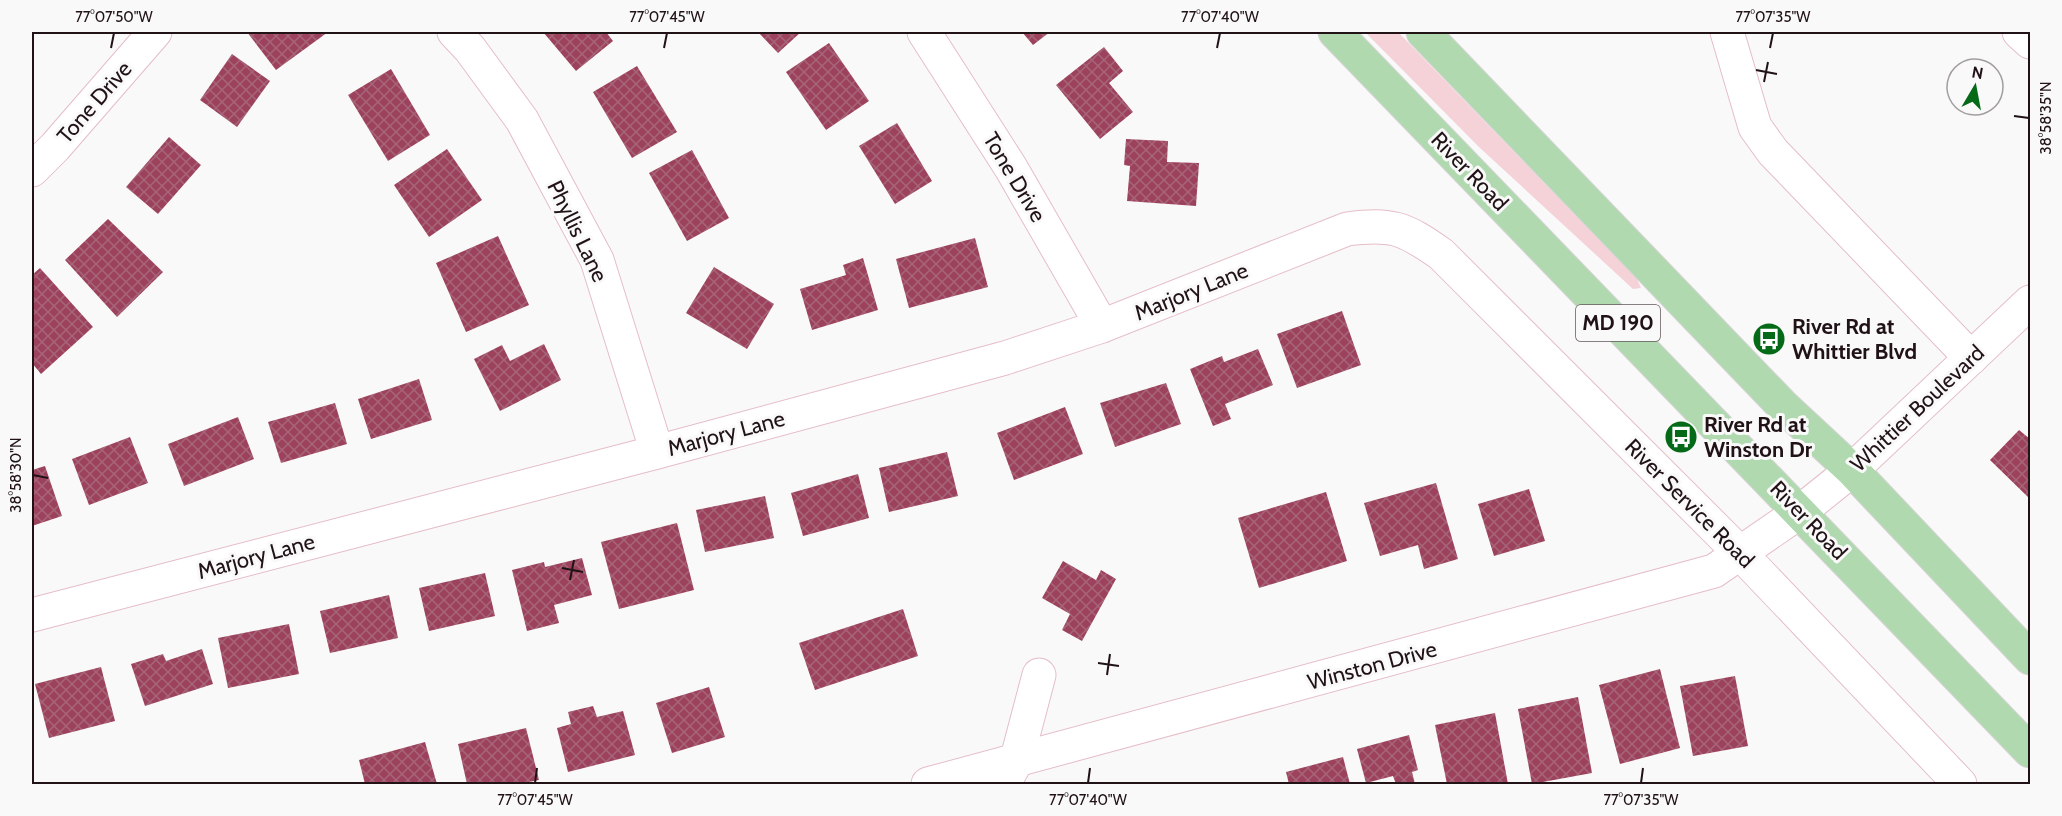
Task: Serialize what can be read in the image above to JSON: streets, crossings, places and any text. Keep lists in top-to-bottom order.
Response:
{
  "streets": {
    "main road": ["River Road", "MD 190"],
    "street": [
      "Tone Drive",
      "Phyllis Lane",
      "Marjory Lane",
      "Whittier Boulevard",
      "River Service Road",
      "Winston Drive"
    ]
  },
  "crossings": [
    ["Tone Drive", "Marjory Lane"],
    ["River Road", "Whittier Boulevard"],
    ["River Road", "Winston Drive"],
    ["Phyllis Lane", "Marjory Lane"],
    ["Marjory Lane", "River Service Road"],
    ["MD 190", "Whittier Boulevard"],
    ["Whittier Boulevard", "Winston Drive"],
    ["River Service Road", "Winston Drive"]
  ],
  "places": {
    "bus stop": ["River Rd at Whittier Blvd", "River Rd at Winston Dr"]
  },
  "north": "top",
  "coordinates": [
    "77°07'50\"W",
    "77°07'45\"W",
    "77°07'40\"W",
    "77°07'35\"W",
    "38°58'35\"N",
    "38°58'30\"N"
  ]
}
